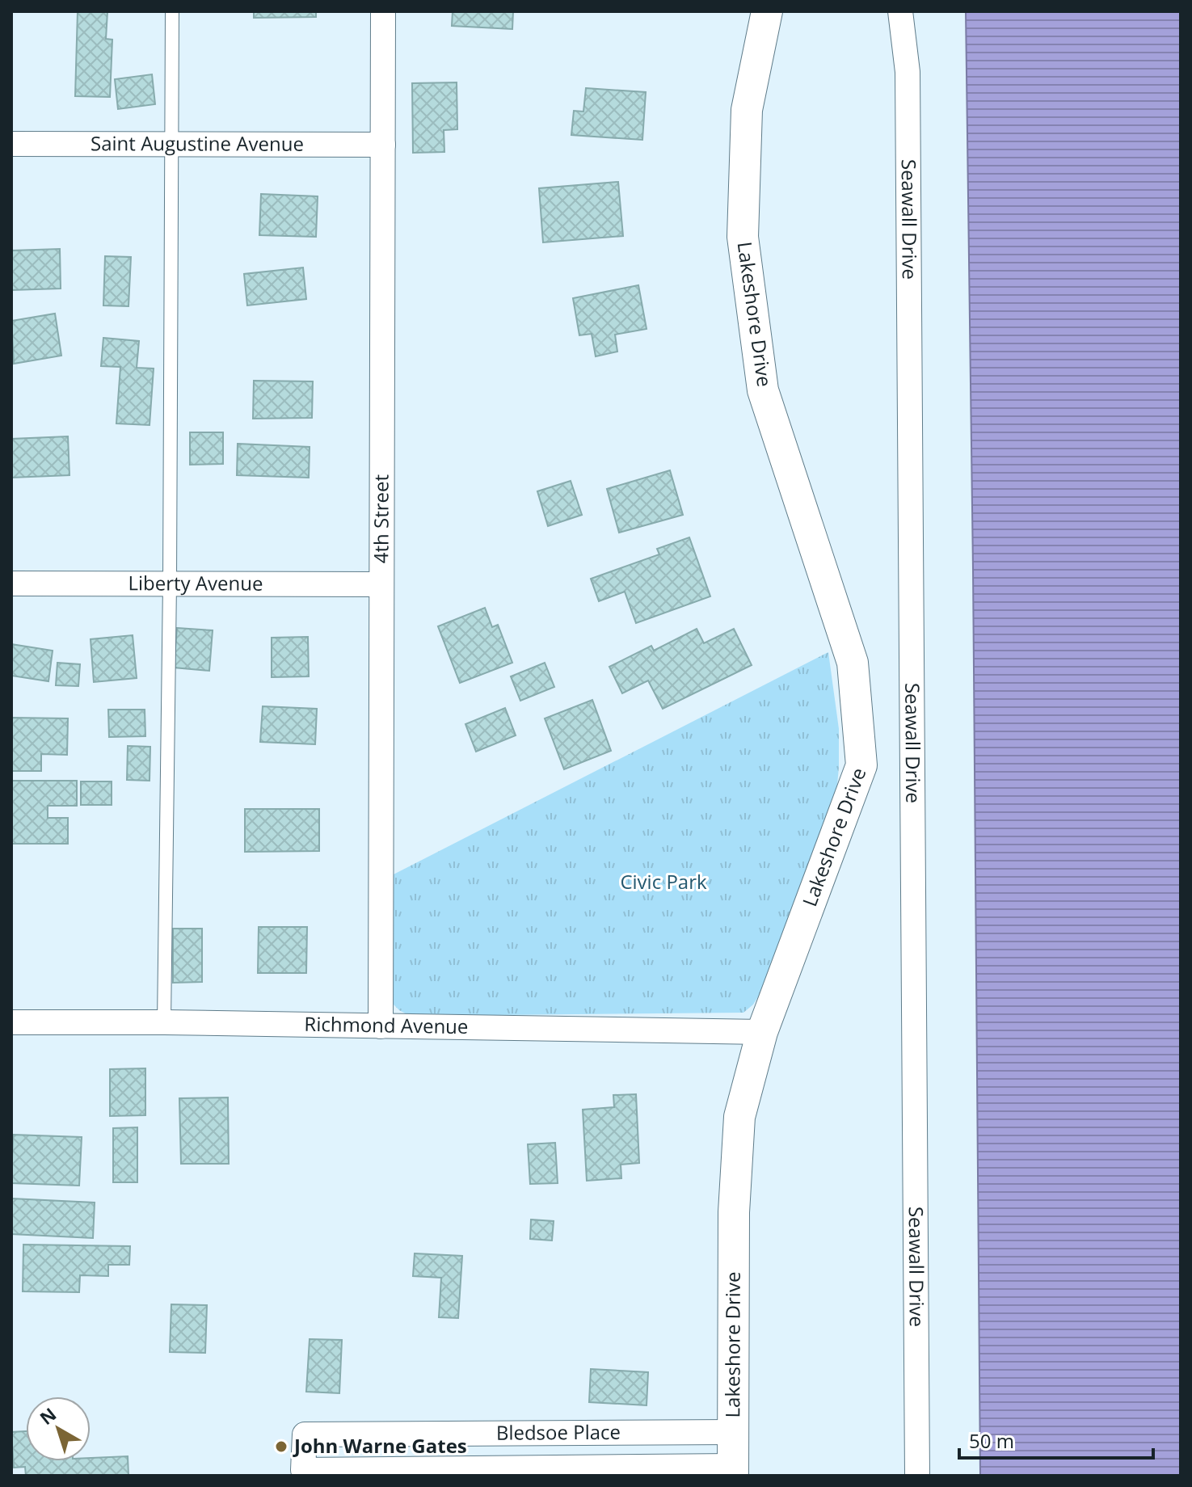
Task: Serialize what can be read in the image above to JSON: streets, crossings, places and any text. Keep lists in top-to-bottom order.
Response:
{
  "streets": {
    "street": [
      "Saint Augustine Avenue",
      "Seawall Drive",
      "Lakeshore Drive",
      "4th Street",
      "Liberty Avenue",
      "Richmond Avenue",
      "Bledsoe Place"
    ]
  },
  "crossings": [
    ["Saint Augustine Avenue", "4th Street"],
    ["Lakeshore Drive", "Richmond Avenue"],
    ["Lakeshore Drive", "Bledsoe Place"],
    ["4th Street", "Liberty Avenue"],
    ["4th Street", "Richmond Avenue"]
  ],
  "parks": ["Civic Park"],
  "places": ["John Warne Gates"],
  "scale_bar": "50 m",
  "north": "top left"
}
